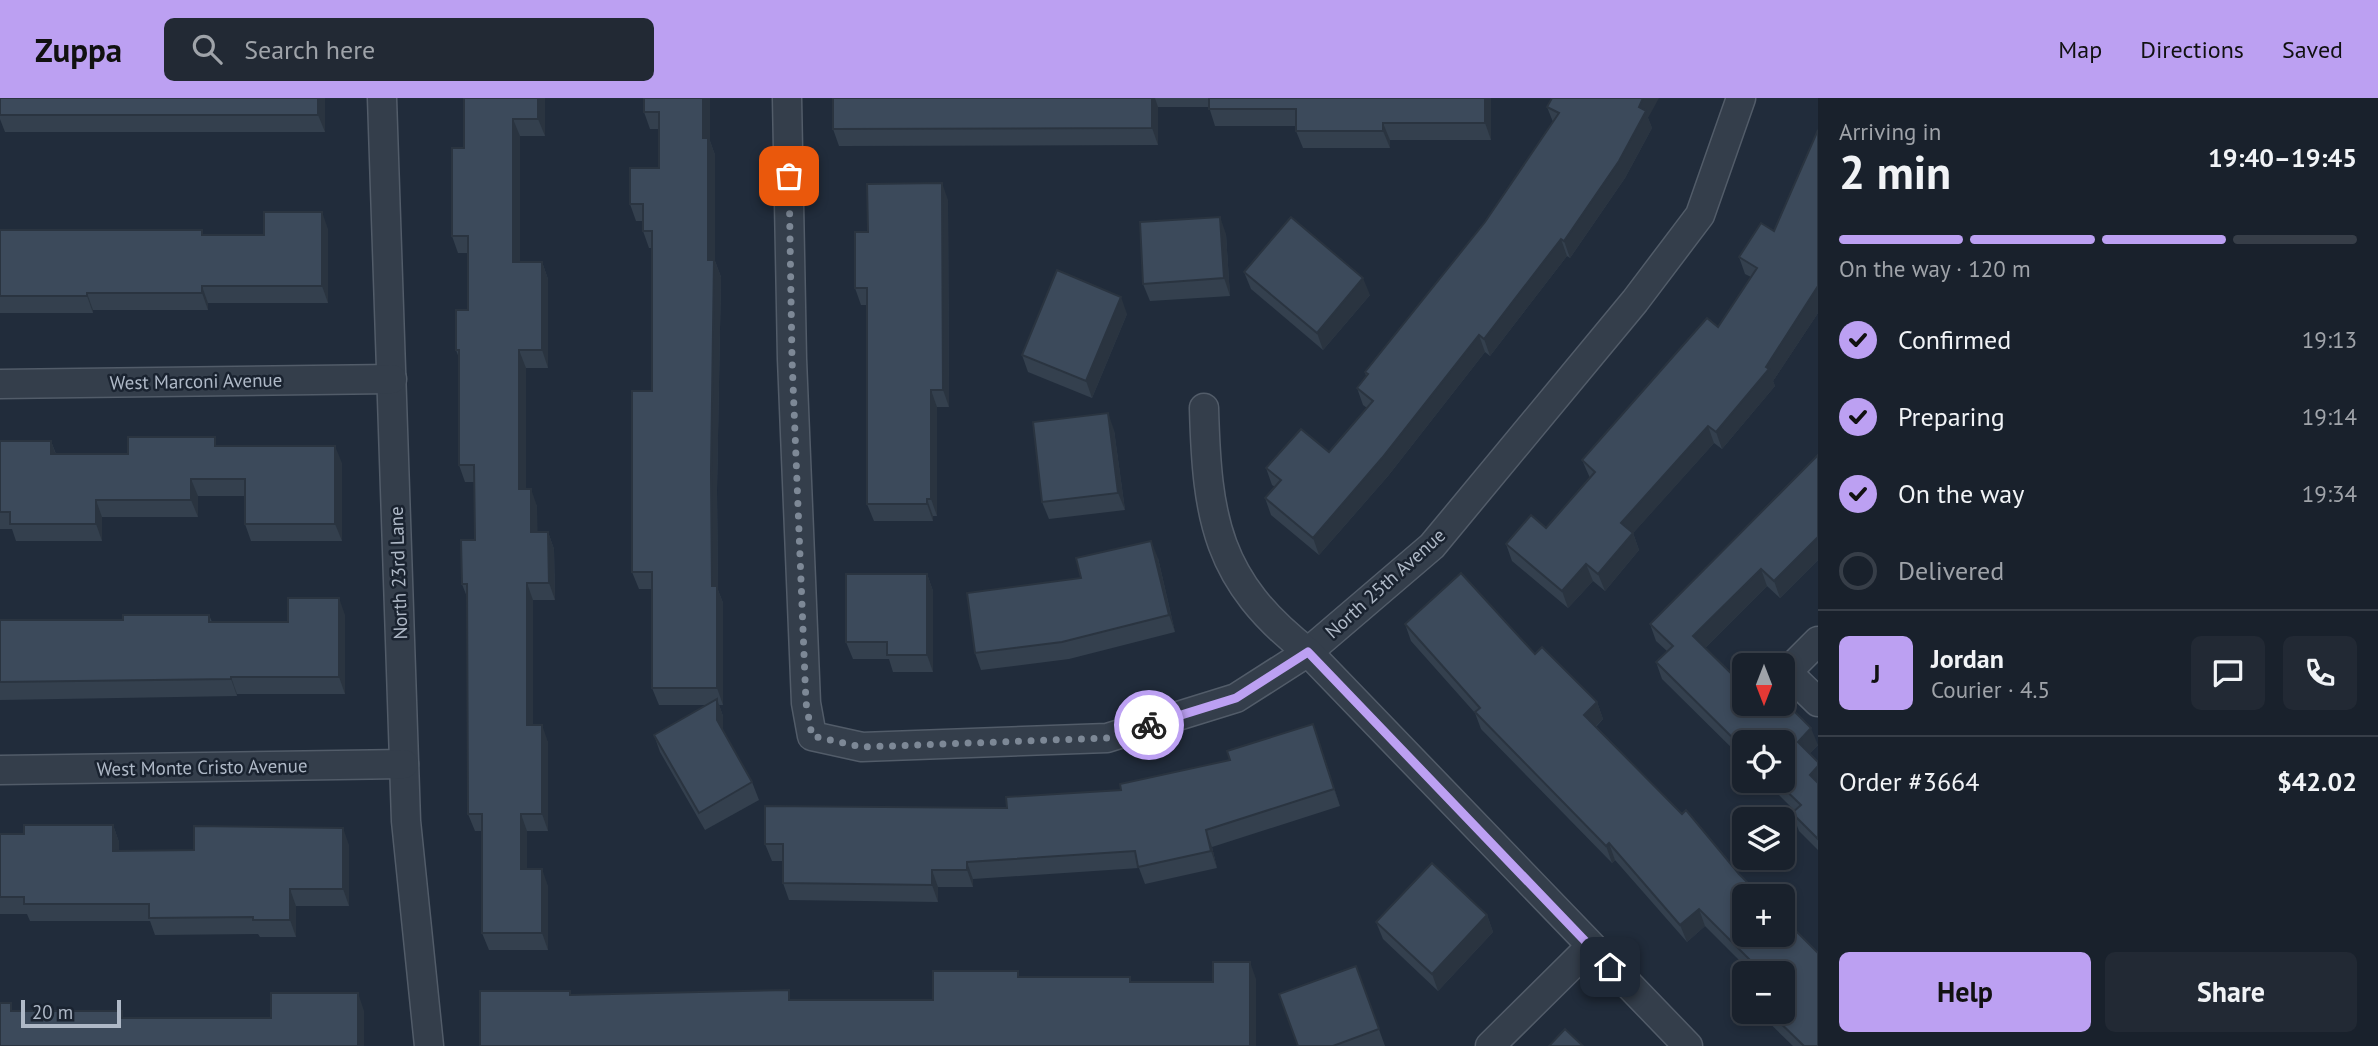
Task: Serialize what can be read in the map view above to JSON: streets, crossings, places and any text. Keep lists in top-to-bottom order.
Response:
{
  "streets": {
    "street": [
      "West Marconi Avenue",
      "North 23rd Lane",
      "North 25th Avenue",
      "West Monte Cristo Avenue"
    ]
  },
  "crossings": [
    ["West Marconi Avenue", "North 23rd Lane"],
    ["North 23rd Lane", "West Monte Cristo Avenue"]
  ],
  "scale_bar": "20 m",
  "north": "bottom",
  "page": {
    "header": "Zuppa",
    "search": "Search here",
    "nav": ["Map", "Directions", "Saved"],
    "heading": ["2 min", "Arriving in", "19:40–19:45"],
    "panel": [
      "Jordan",
      "Courier · 4.5",
      "Order #3664",
      "$42.02"
    ],
    "bar": "On the way · 120 m",
    "list": [
      ["Confirmed", "19:13"],
      ["Preparing", "19:14"],
      ["On the way", "19:34"],
      "Delivered"
    ],
    "round": "J",
    "map_buttons": ["+", "−"],
    "buttons": ["Help", "Share"],
    "scale": "20 m"
  }
}
